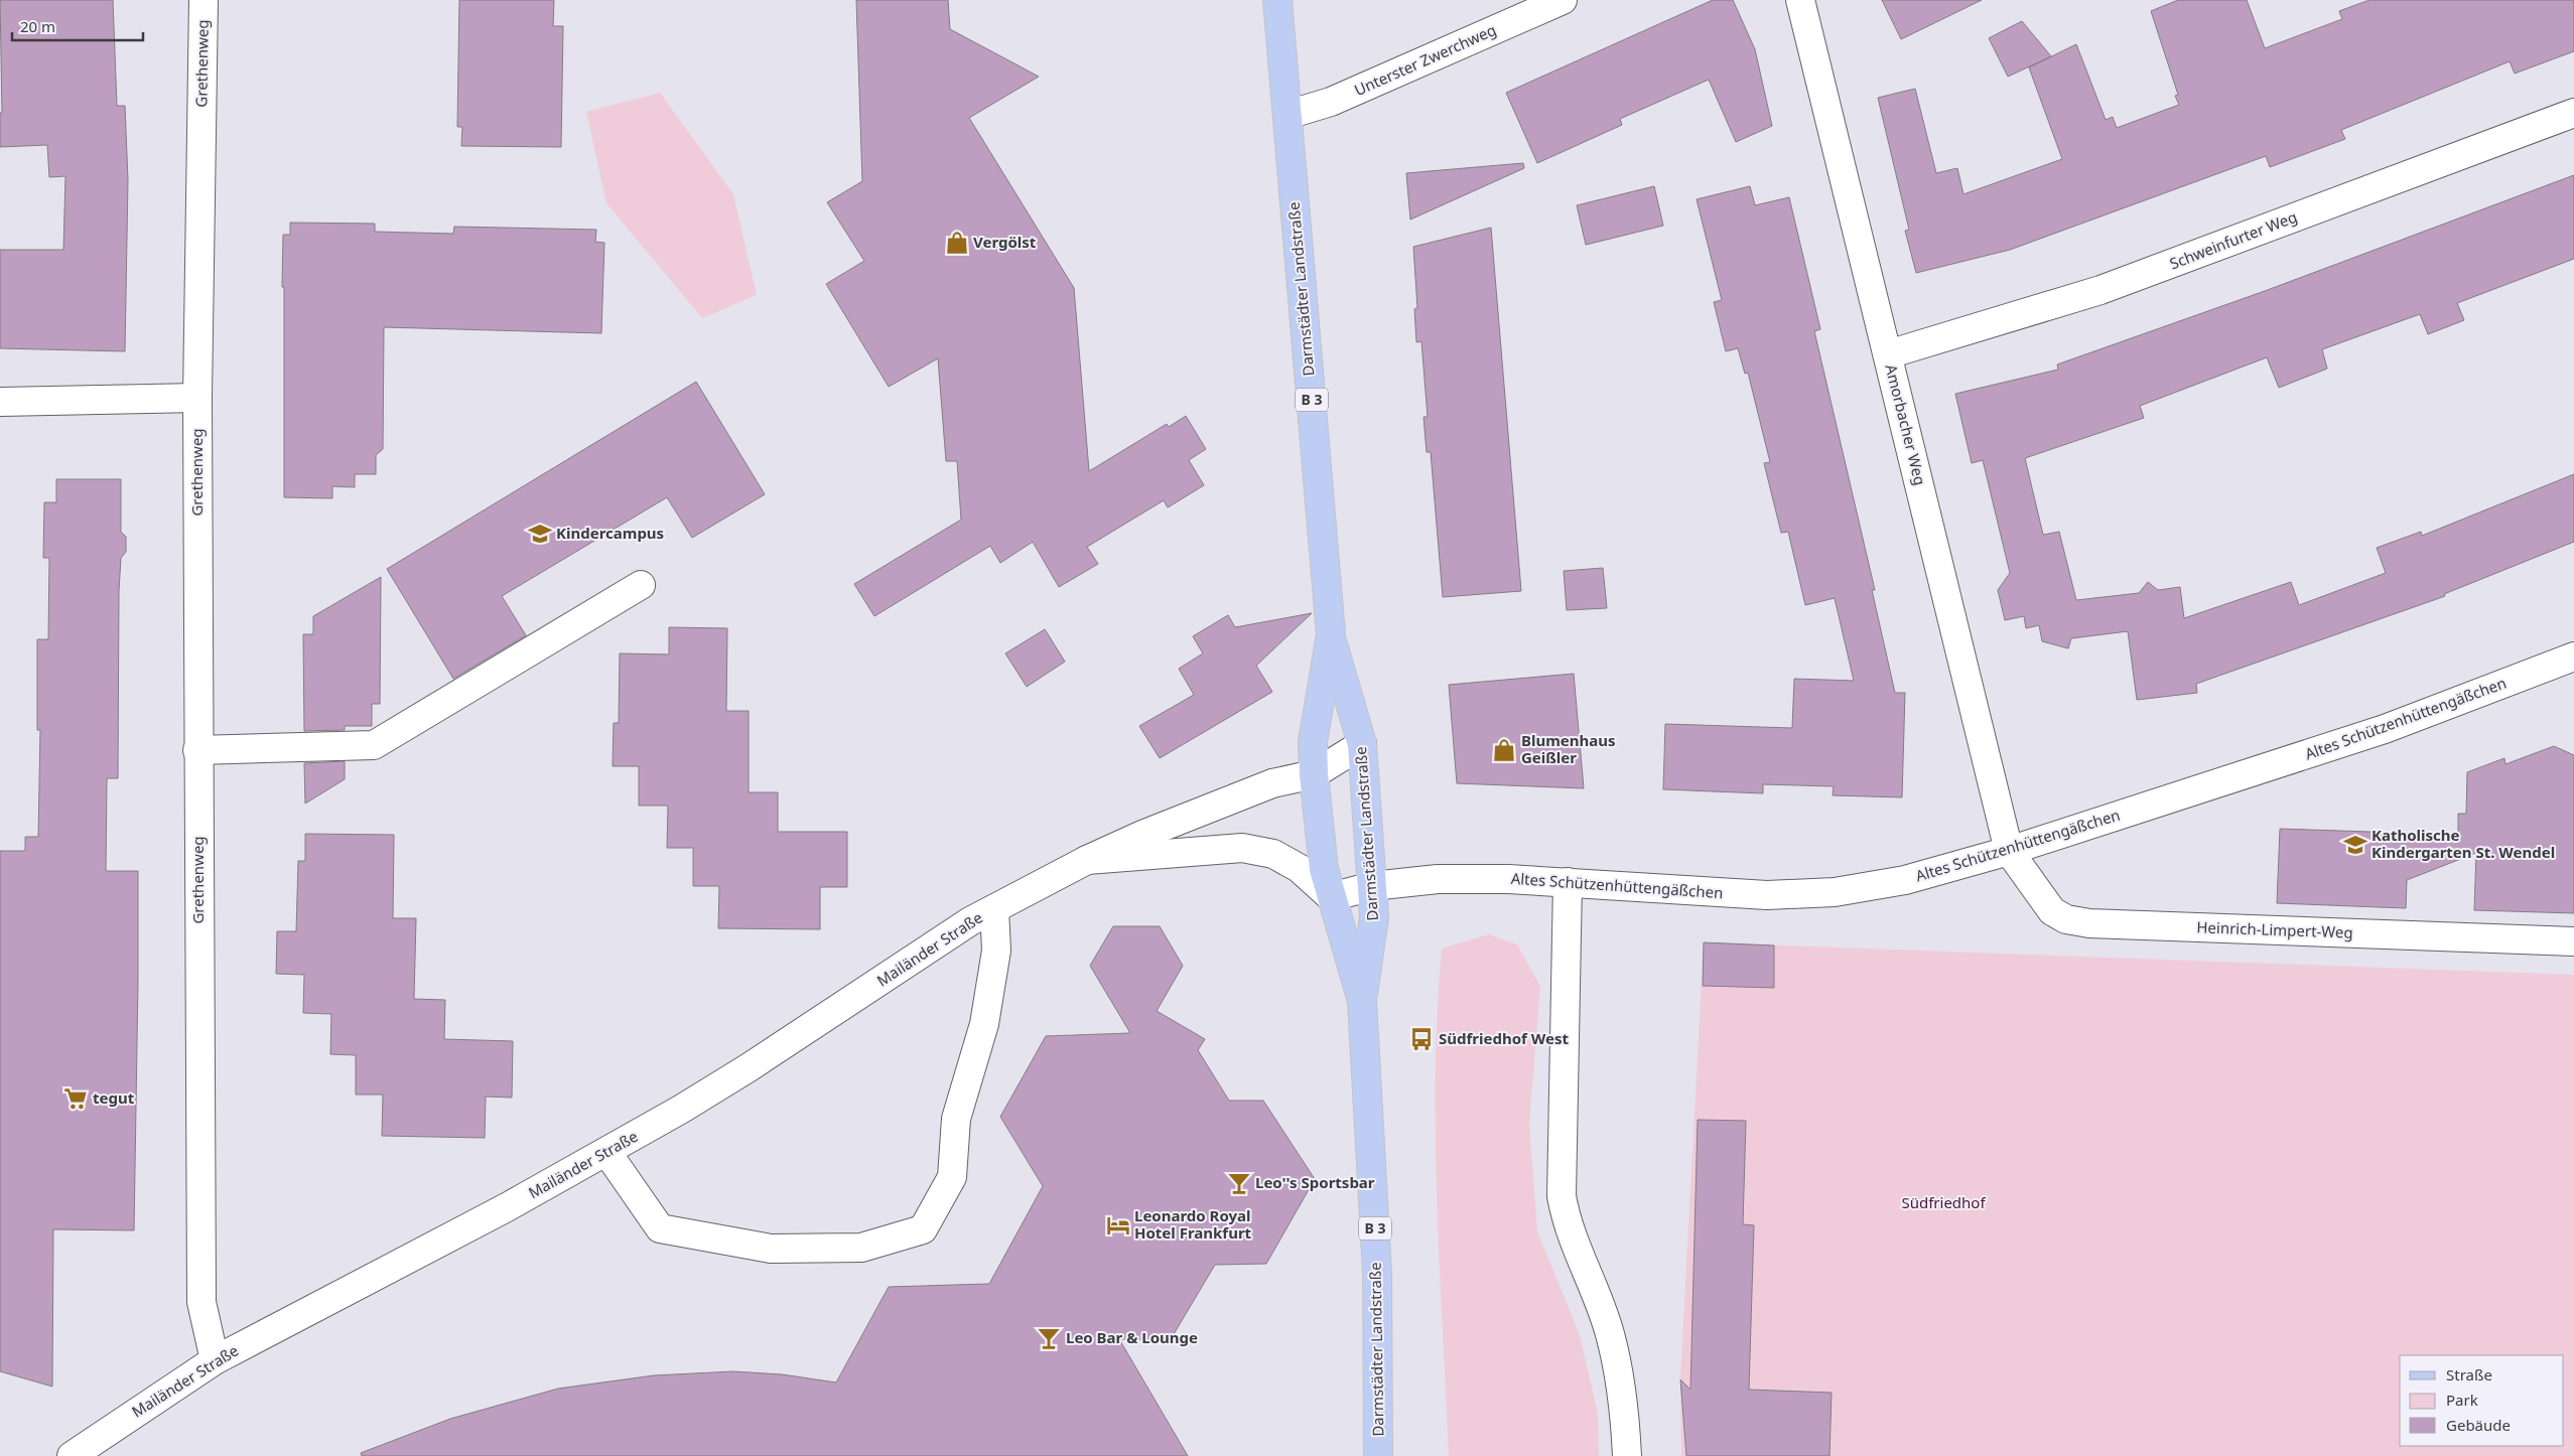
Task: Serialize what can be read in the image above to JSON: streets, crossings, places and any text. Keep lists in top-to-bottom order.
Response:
{
  "streets": {
    "main road": ["Darmstädter Landstraße", "B 3"],
    "street": [
      "Unterster Zwerchweg",
      "Grethenweg",
      "Schweinfurter Weg",
      "Amorbacher Weg",
      "Altes Schützenhüttengäßchen",
      "Heinrich-Limpert-Weg",
      "Mailänder Straße"
    ]
  },
  "crossings": [
    ["Unterster Zwerchweg", "Darmstädter Landstraße"],
    ["Grethenweg", "Mailänder Straße"],
    ["Schweinfurter Weg", "Amorbacher Weg"],
    ["Darmstädter Landstraße", "Altes Schützenhüttengäßchen"],
    ["Darmstädter Landstraße", "Mailänder Straße"],
    ["Amorbacher Weg", "Altes Schützenhüttengäßchen"],
    ["Amorbacher Weg", "Heinrich-Limpert-Weg"],
    ["Altes Schützenhüttengäßchen", "Heinrich-Limpert-Weg"]
  ],
  "parks": ["Südfriedhof"],
  "places": {
    "shop": ["Vergölst", "Blumenhaus Geißler"],
    "school or university": ["Kindercampus", "Katholische Kindergarten St. Wendel"],
    "bus stop": ["Südfriedhof West"],
    "supermarket": ["tegut"],
    "bar": ["Leo''s Sportsbar", "Leo Bar & Lounge"],
    "hotel": ["Leonardo Royal Hotel Frankfurt"]
  },
  "legend": ["Straße", "Park", "Gebäude"],
  "scale_bar": "20 m"
}
